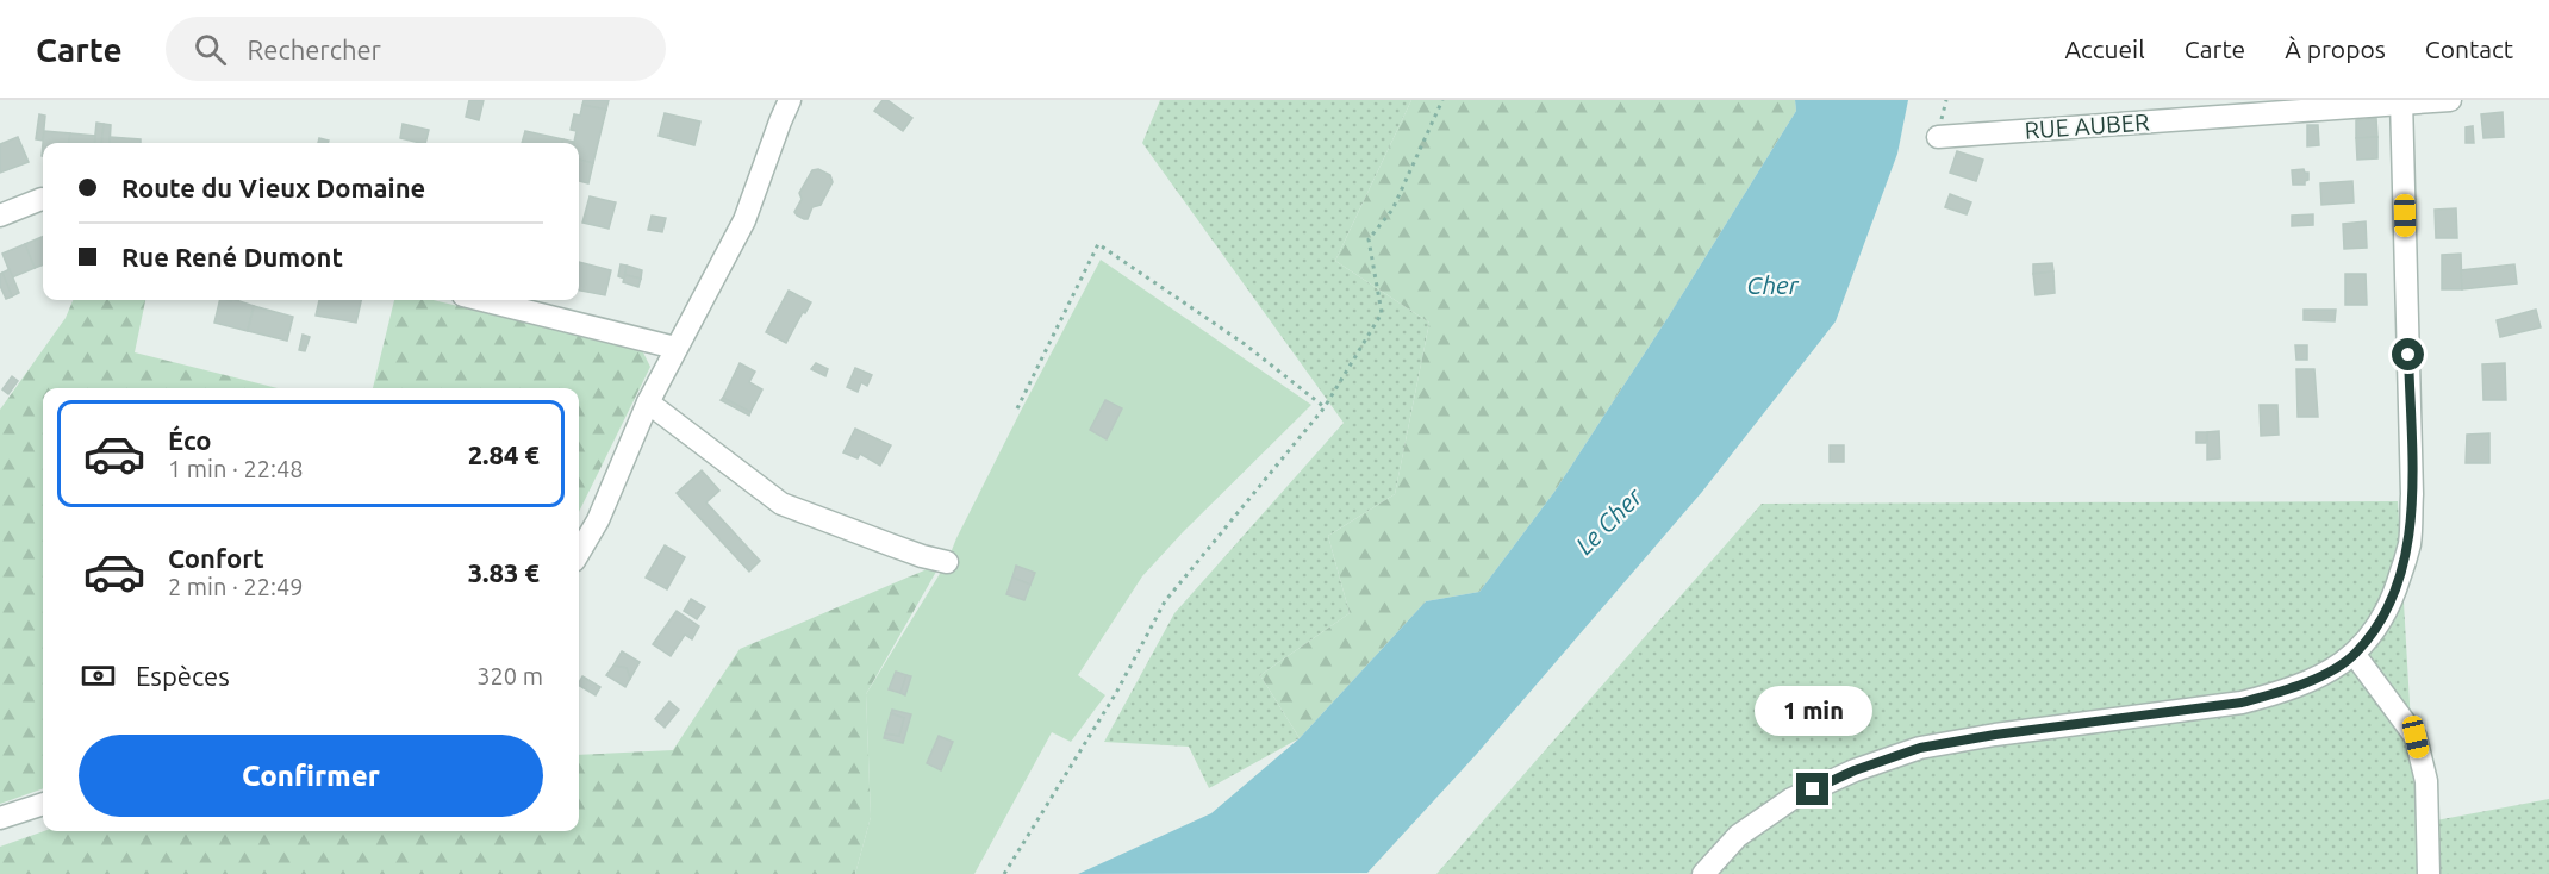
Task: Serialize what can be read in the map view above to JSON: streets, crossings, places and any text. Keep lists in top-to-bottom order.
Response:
{
  "streets": {
    "street": ["RUE AUBER"]
  },
  "water": ["Cher", "Le Cher"],
  "page": {
    "header": "Carte",
    "search": "Rechercher",
    "nav": [
      "Accueil",
      "Carte",
      "À propos",
      "Contact"
    ],
    "banner": ["Route du Vieux Domaine", "Rue René Dumont"],
    "list": [
      {
        "name": "Éco",
        "note": "1 min · 22:48",
        "value": "2.84 €"
      },
      {
        "name": "Confort",
        "note": "2 min · 22:49",
        "value": "3.83 €"
      }
    ],
    "pay": ["Espèces", "320 m"],
    "bubble": "1 min",
    "buttons": "Confirmer"
  }
}
